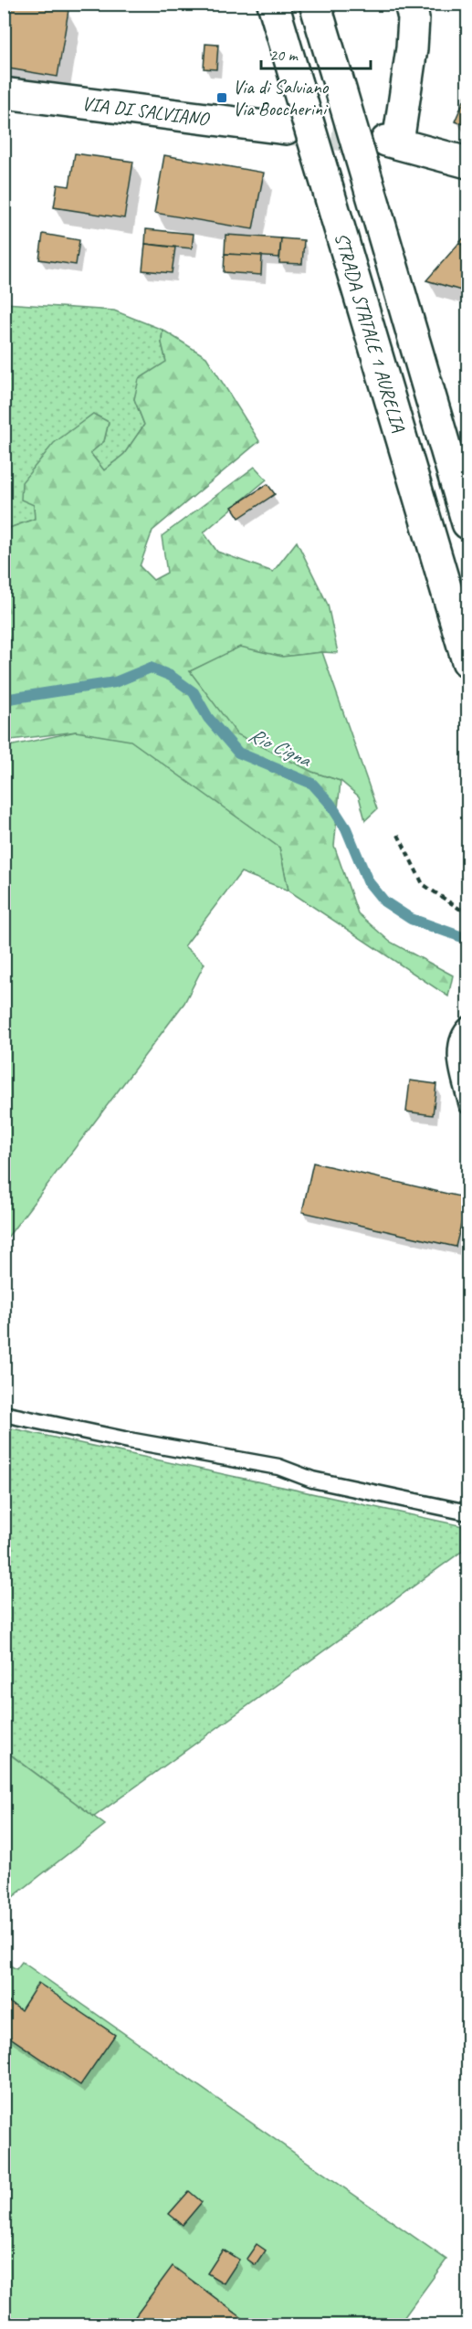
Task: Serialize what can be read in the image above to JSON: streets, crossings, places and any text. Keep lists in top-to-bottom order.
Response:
{
  "streets": {
    "main road": ["VIA DI SALVIANO", "STRADA STATALE 1 AURELIA"]
  },
  "water": ["Rio Cigna"],
  "places": {
    "transit": ["Via di Salviano Via Boccherini"]
  },
  "scale_bar": "20 m"
}
